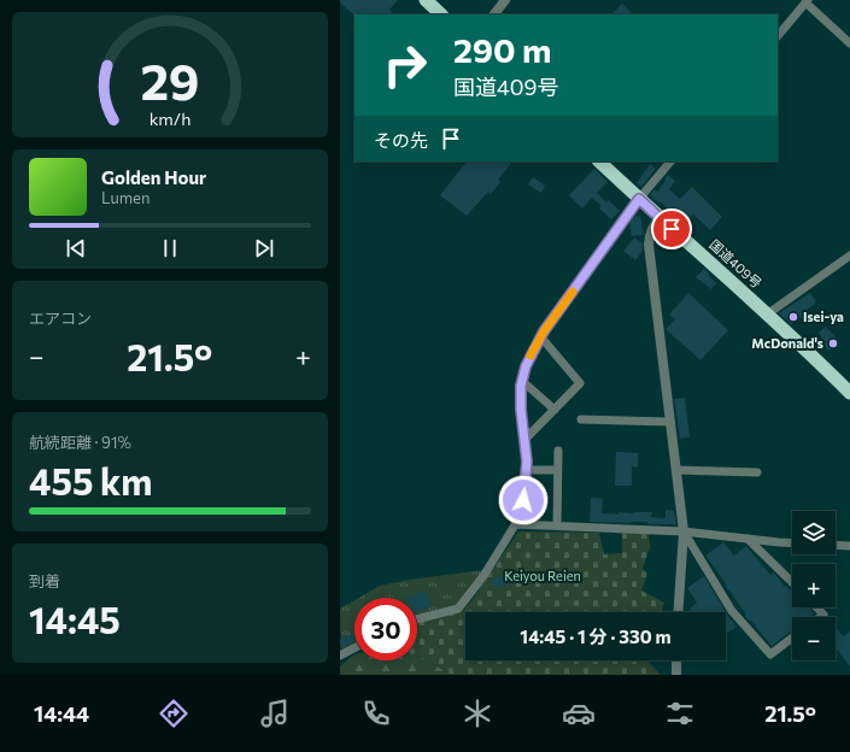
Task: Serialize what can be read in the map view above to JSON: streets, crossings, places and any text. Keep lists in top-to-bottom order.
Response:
{
  "streets": {
    "highway": ["国道409号"]
  },
  "parks": ["Keiyou Reien"],
  "places": ["Isei-ya", "McDonald's"],
  "page": {
    "turn": ["290 m", "国道409号"],
    "then": "その先",
    "song": ["Golden Hour", "Lumen"],
    "tile": [
      "エアコン",
      ["航続距離 · 91%", "455 km"],
      ["到着", "14:45"]
    ],
    "heat": ["−", "21.5°", "+"],
    "map_buttons": ["+", "−"],
    "limit": "30",
    "trip": "14:45 · 1 分 · 330 m",
    "tabs": ["14:44", "21.5°"],
    "gauge": ["29", "km/h"]
  }
}
